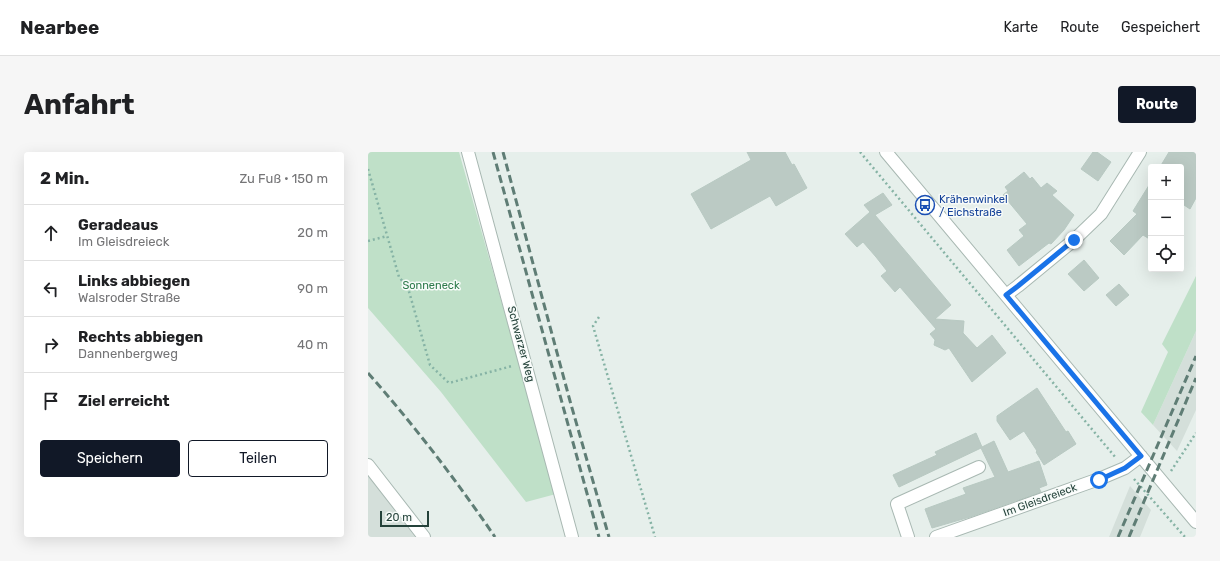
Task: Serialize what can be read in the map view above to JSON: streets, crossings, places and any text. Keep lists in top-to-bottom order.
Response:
{
  "streets": {
    "street": ["Schwarzer Weg", "Im Gleisdreieck"]
  },
  "parks": ["Sonneneck"],
  "places": {
    "bus stop": ["Krähenwinkel / Eichstraße"]
  },
  "scale_bar": "20 m",
  "page": {
    "header": "Nearbee",
    "nav": ["Karte", "Route", "Gespeichert"],
    "buttons": [
      "Route",
      ["Speichern", "Teilen"]
    ],
    "title": "Anfahrt",
    "heading": ["2 Min.", "Zu Fuß · 150 m"],
    "map_buttons": ["+", "−"],
    "list": [
      ["Geradeaus", "Im Gleisdreieck", "20 m"],
      ["Links abbiegen", "Walsroder Straße", "90 m"],
      ["Rechts abbiegen", "Dannenbergweg", "40 m"],
      "Ziel erreicht"
    ],
    "scale": "20 m"
  }
}
